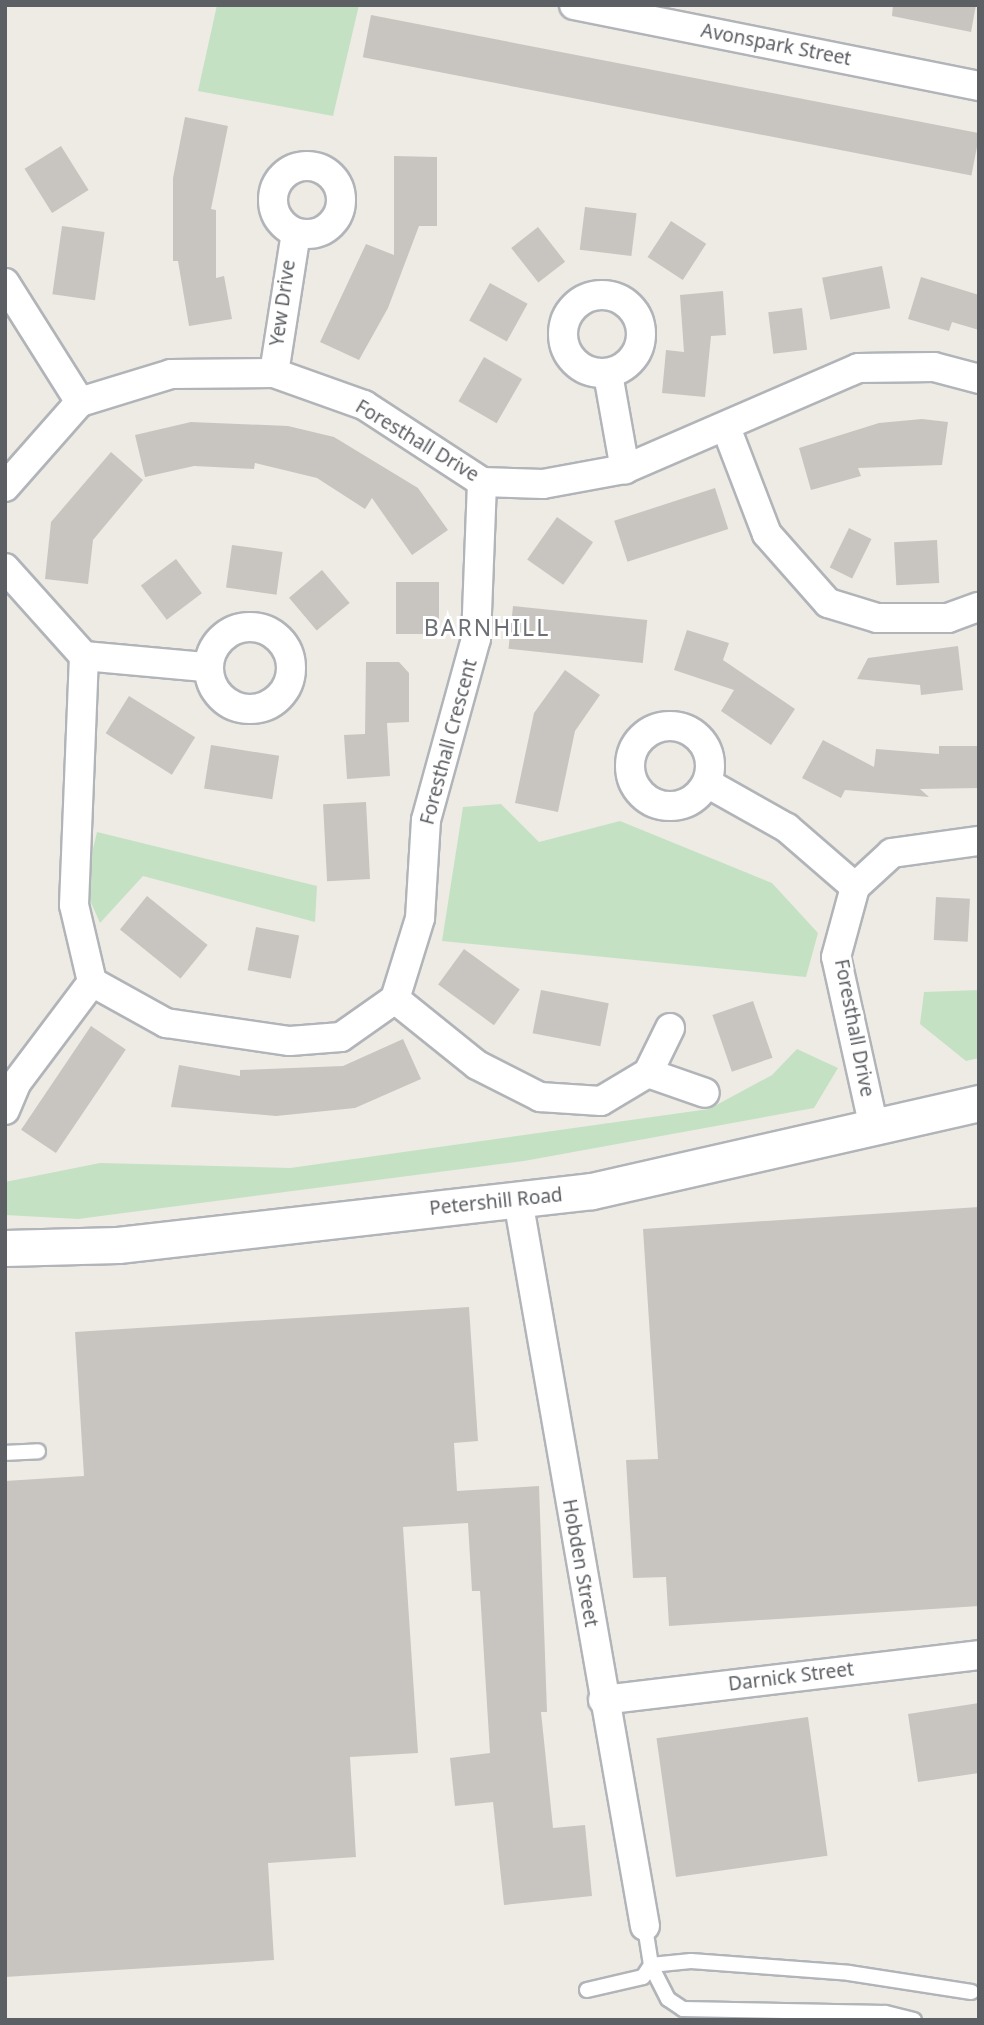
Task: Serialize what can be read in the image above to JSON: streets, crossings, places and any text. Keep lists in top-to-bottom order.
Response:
{
  "streets": {
    "street": [
      "Avonspark Street",
      "Yew Drive",
      "Foresthall Drive",
      "Foresthall Crescent",
      "Petershill Road",
      "Hobden Street",
      "Darnick Street"
    ]
  },
  "crossings": [
    ["Yew Drive", "Foresthall Drive"],
    ["Foresthall Drive", "Foresthall Crescent"],
    ["Foresthall Drive", "Petershill Road"],
    ["Petershill Road", "Hobden Street"],
    ["Hobden Street", "Darnick Street"]
  ],
  "districts": ["BARNHILL"]
}
